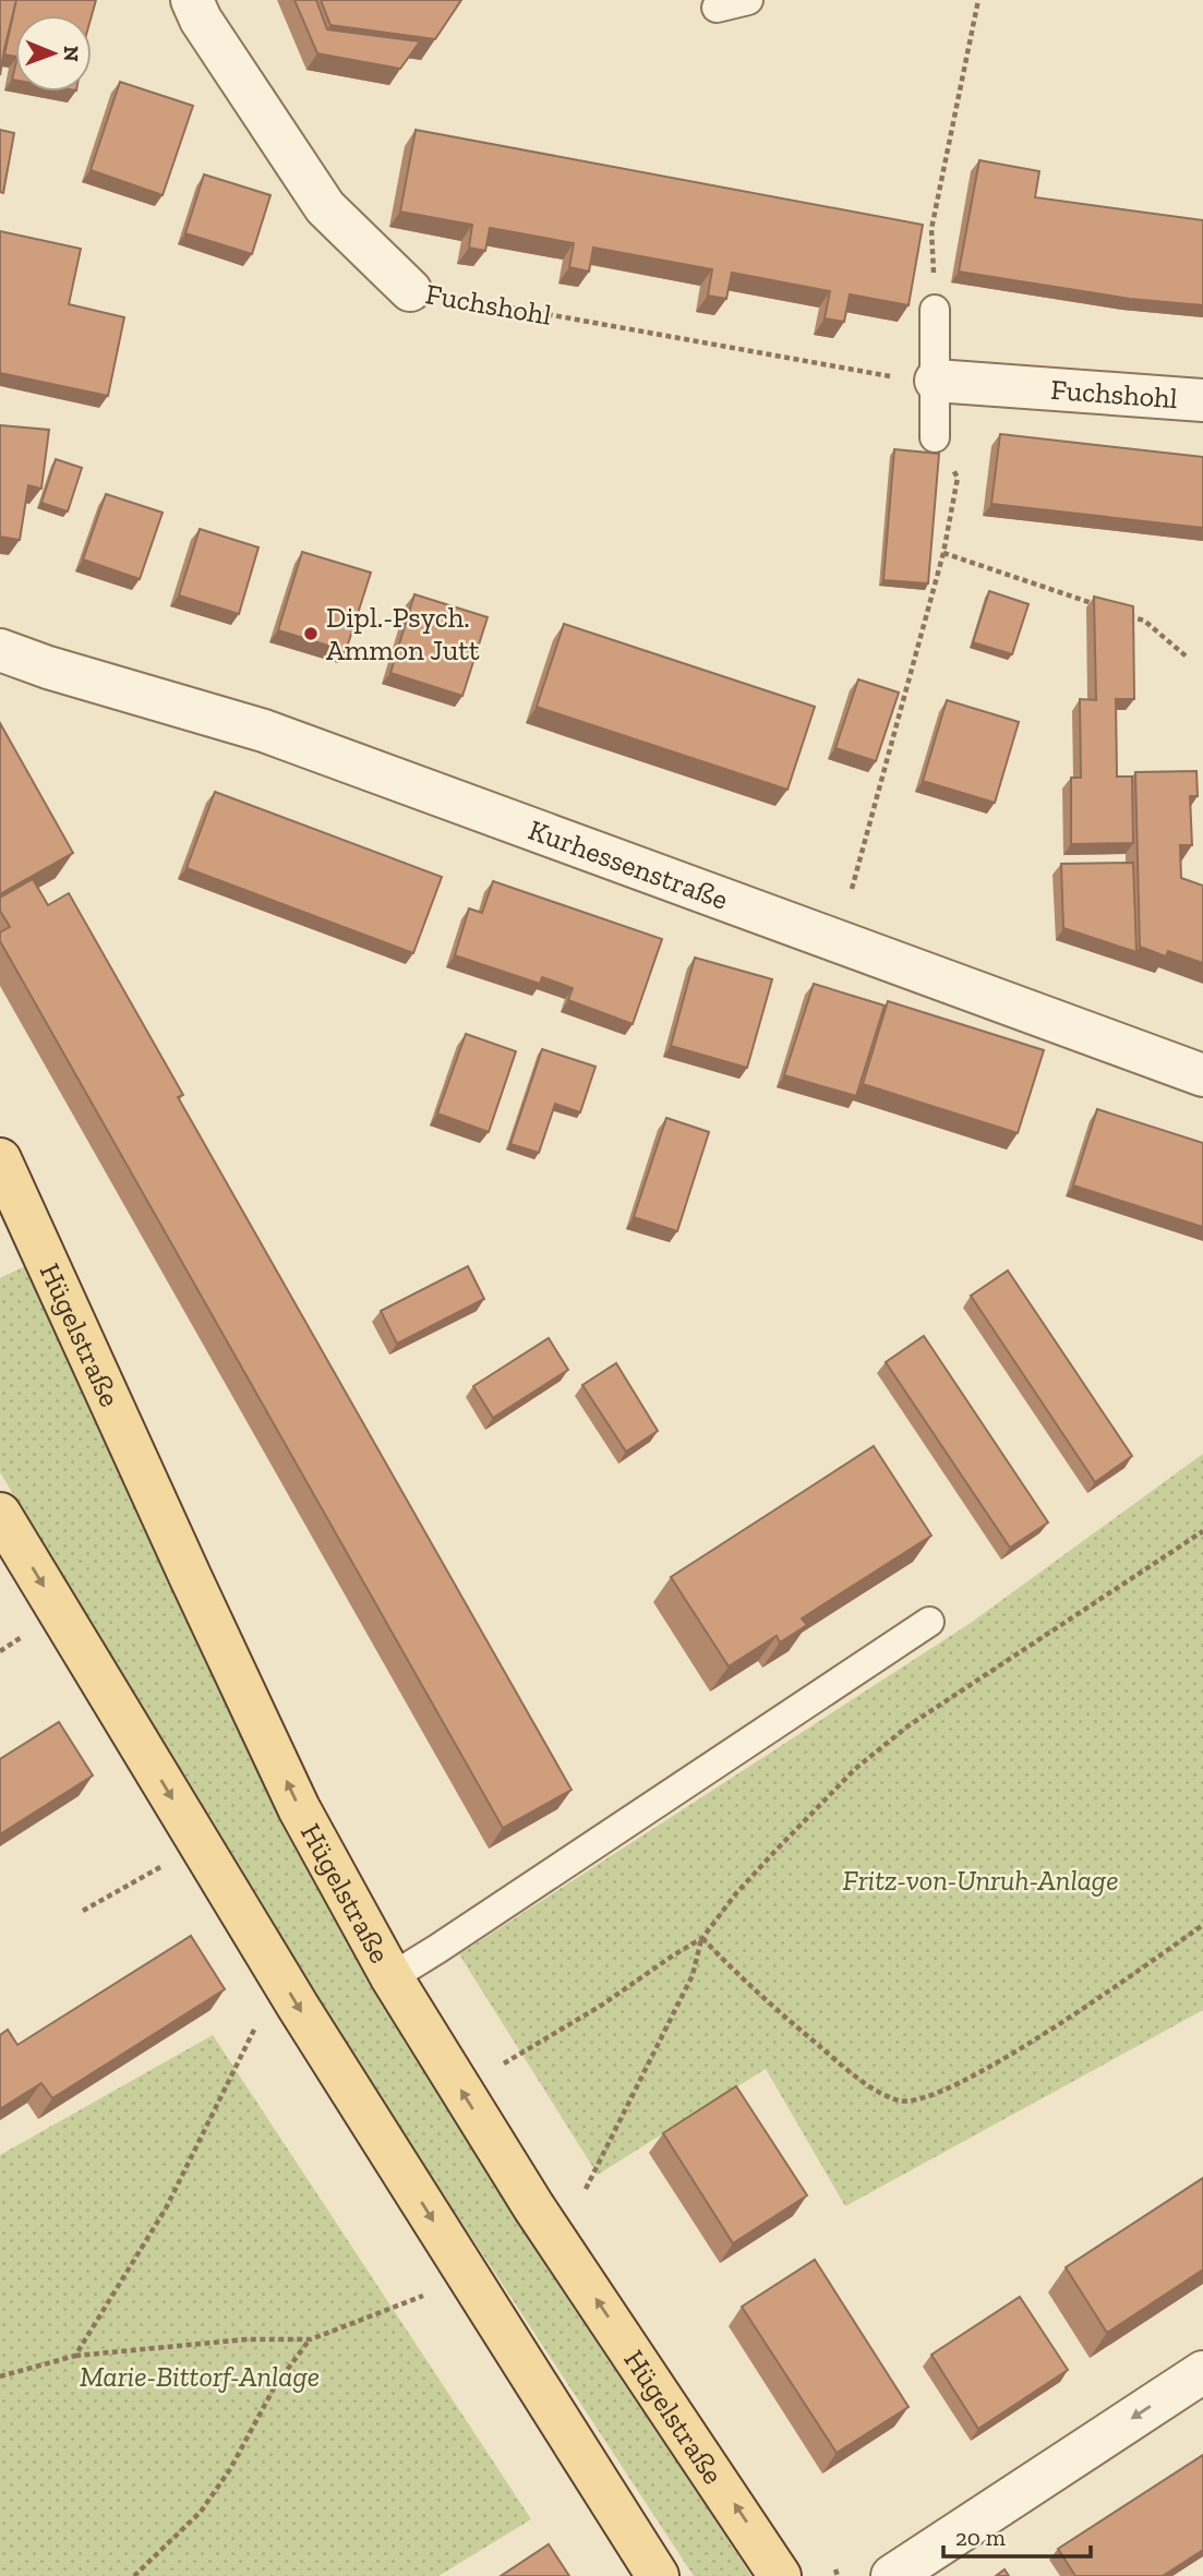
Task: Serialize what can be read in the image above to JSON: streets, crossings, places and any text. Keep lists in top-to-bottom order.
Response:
{
  "streets": {
    "main road": ["Hügelstraße"],
    "street": ["Fuchshohl", "Kurhessenstraße"]
  },
  "parks": ["Fritz-von-Unruh-Anlage", "Marie-Bittorf-Anlage"],
  "places": ["Dipl.-Psych. Ammon Jutt"],
  "scale_bar": "20 m",
  "north": "right"
}
